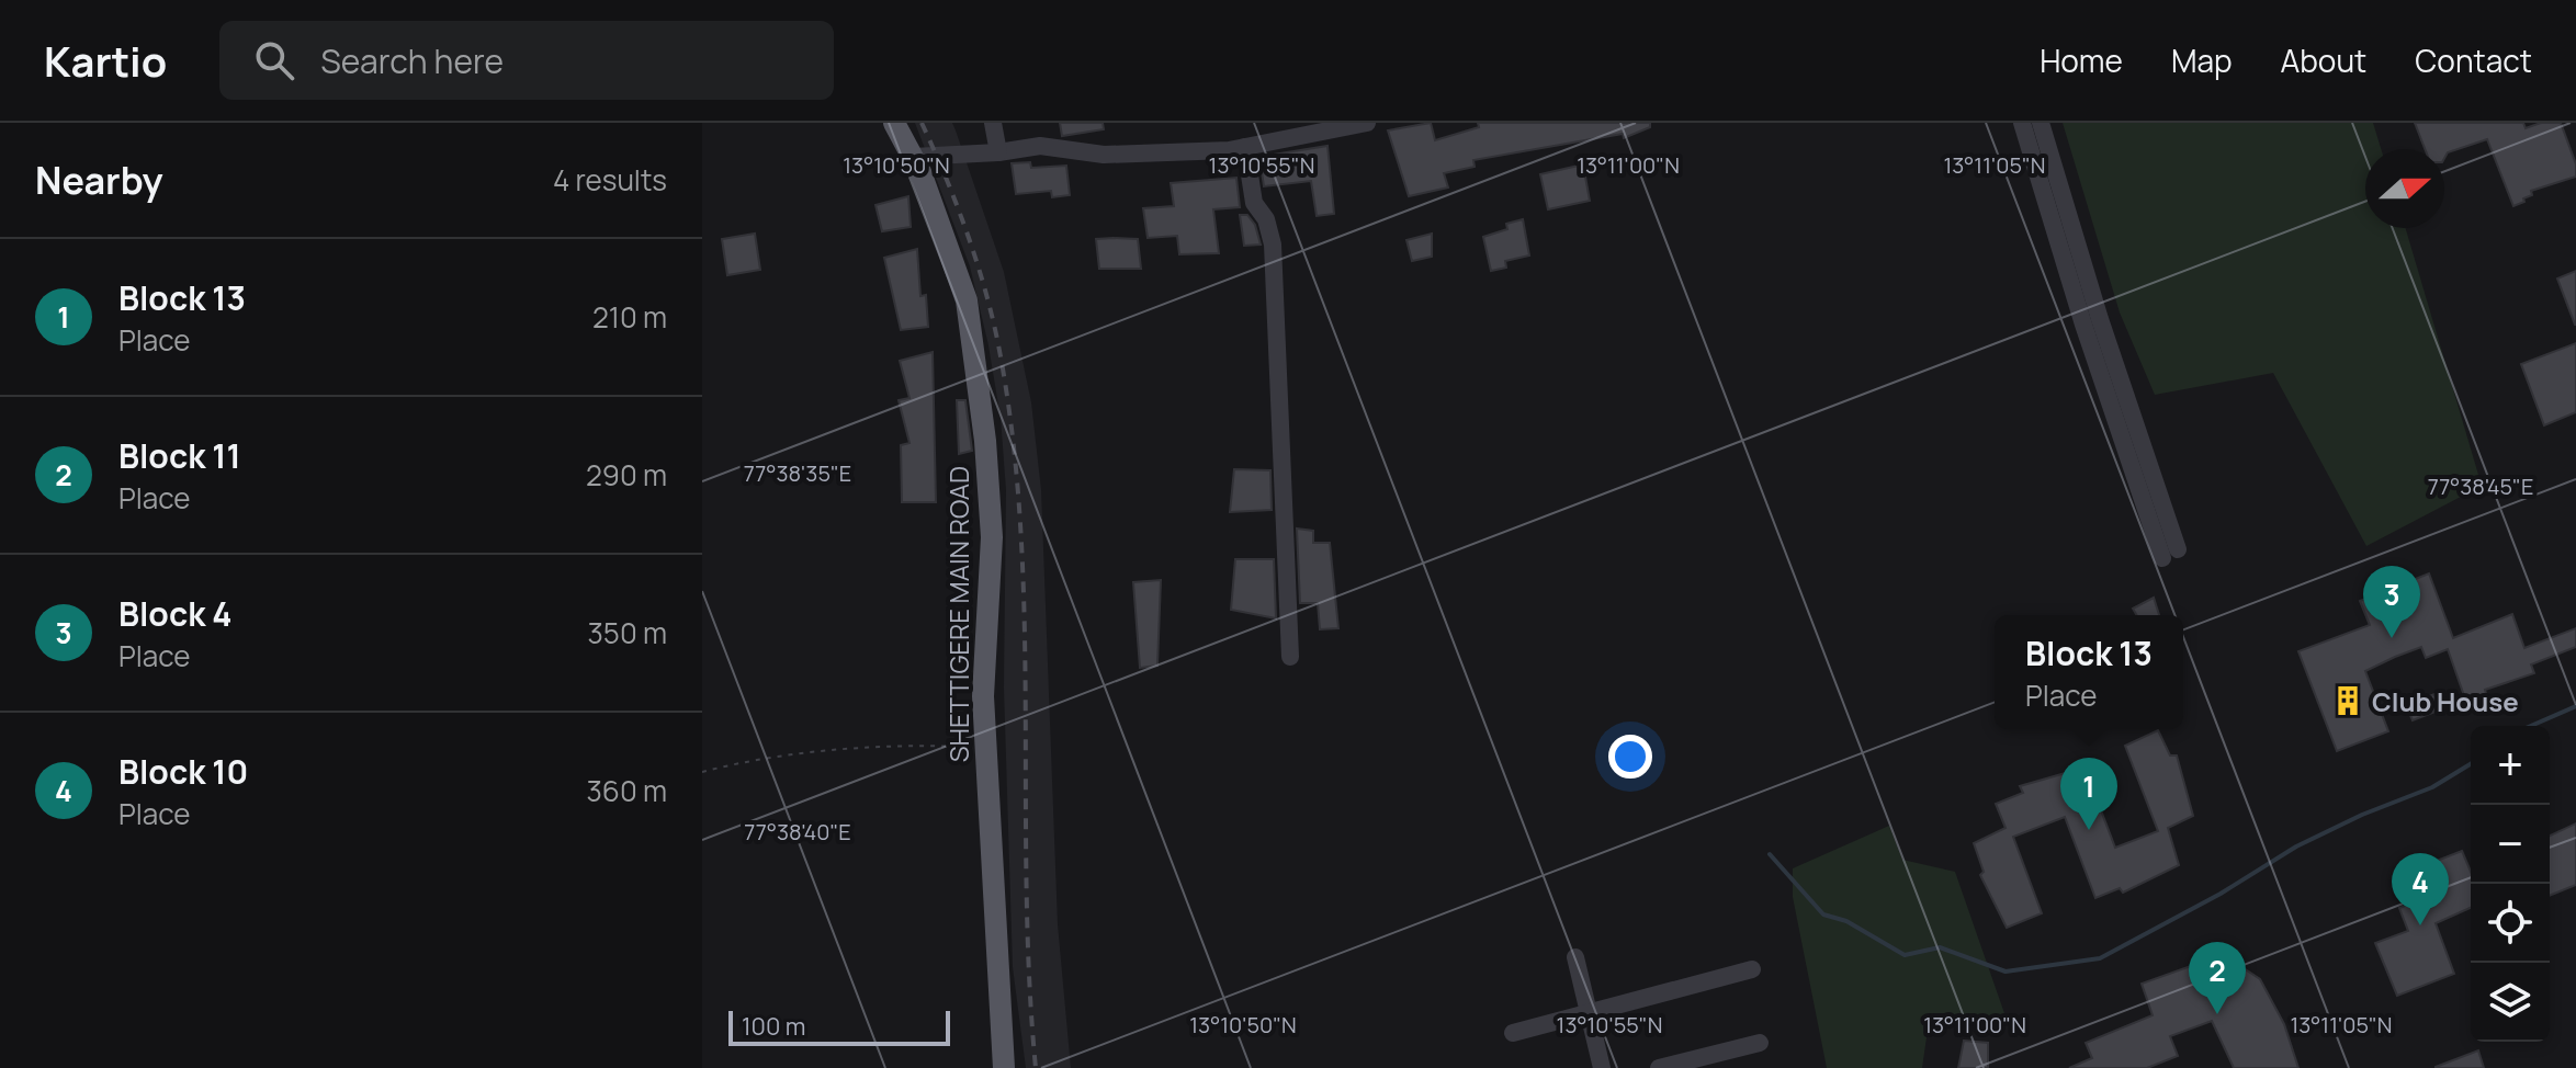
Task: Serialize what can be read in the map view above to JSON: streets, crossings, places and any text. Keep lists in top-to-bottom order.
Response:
{
  "streets": {
    "main road": ["SHETTIGERE MAIN ROAD"]
  },
  "places": {
    "building": ["Club House"]
  },
  "scale_bar": "100 m",
  "north": "right",
  "page": {
    "header": "Kartio",
    "search": "Search here",
    "nav": [
      "Home",
      "Map",
      "About",
      "Contact"
    ],
    "heading": ["Nearby", "4 results"],
    "list": [
      {
        "mark": "1",
        "name": "Block 13",
        "note": "Place",
        "value": "210 m"
      },
      {
        "mark": "2",
        "name": "Block 11",
        "note": "Place",
        "value": "290 m"
      },
      {
        "mark": "3",
        "name": "Block 4",
        "note": "Place",
        "value": "350 m"
      },
      {
        "mark": "4",
        "name": "Block 10",
        "note": "Place",
        "value": "360 m"
      }
    ],
    "pins": [
      "3",
      "1",
      "4",
      "2"
    ],
    "popup": ["Block 13", "Place"],
    "map_buttons": ["+", "−"],
    "scale": "100 m"
  },
  "coordinates": [
    "13°10'50\"N",
    "13°10'55\"N",
    "13°11'00\"N",
    "13°11'05\"N",
    "77°38'35\"E",
    "77°38'45\"E",
    "77°38'40\"E"
  ]
}
